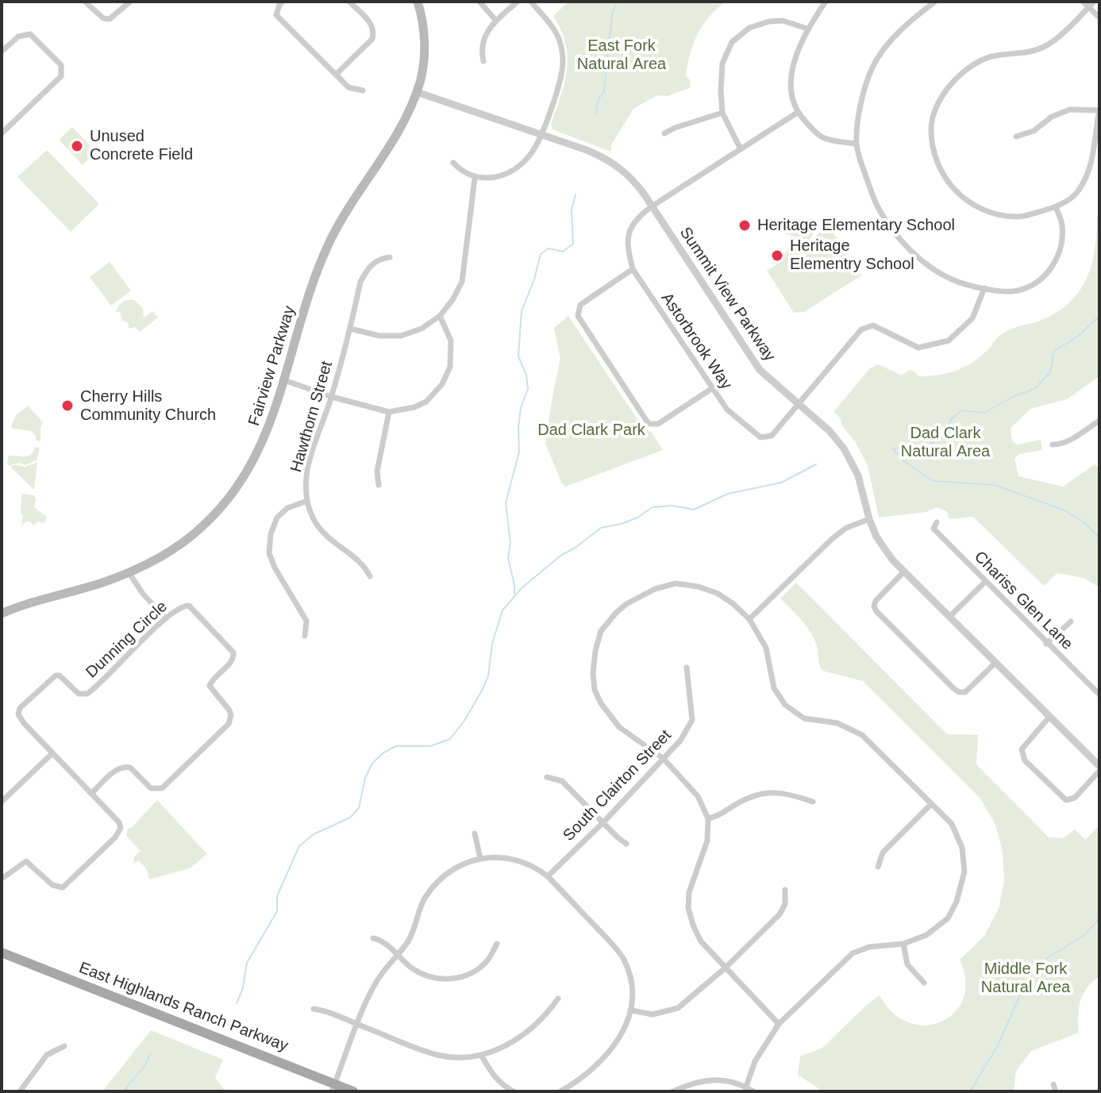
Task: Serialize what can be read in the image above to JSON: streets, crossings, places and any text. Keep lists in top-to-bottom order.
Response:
{
  "streets": {
    "main road": ["Fairview Parkway", "East Highlands Ranch Parkway"],
    "street": [
      "Summit View Parkway",
      "Astorbrook Way",
      "Hawthorn Street",
      "Chariss Glen Lane",
      "Dunning Circle",
      "South Clairton Street"
    ]
  },
  "crossings": [
    ["Summit View Parkway", "Astorbrook Way"],
    ["Summit View Parkway", "Fairview Parkway"]
  ],
  "parks": [
    "East Fork Natural Area",
    "Dad Clark Park",
    "Dad Clark Natural Area",
    "Middle Fork Natural Area"
  ],
  "places": [
    "Unused Concrete Field",
    "Heritage Elementary School",
    "Heritage Elementry School",
    "Cherry Hills Community Church"
  ]
}
